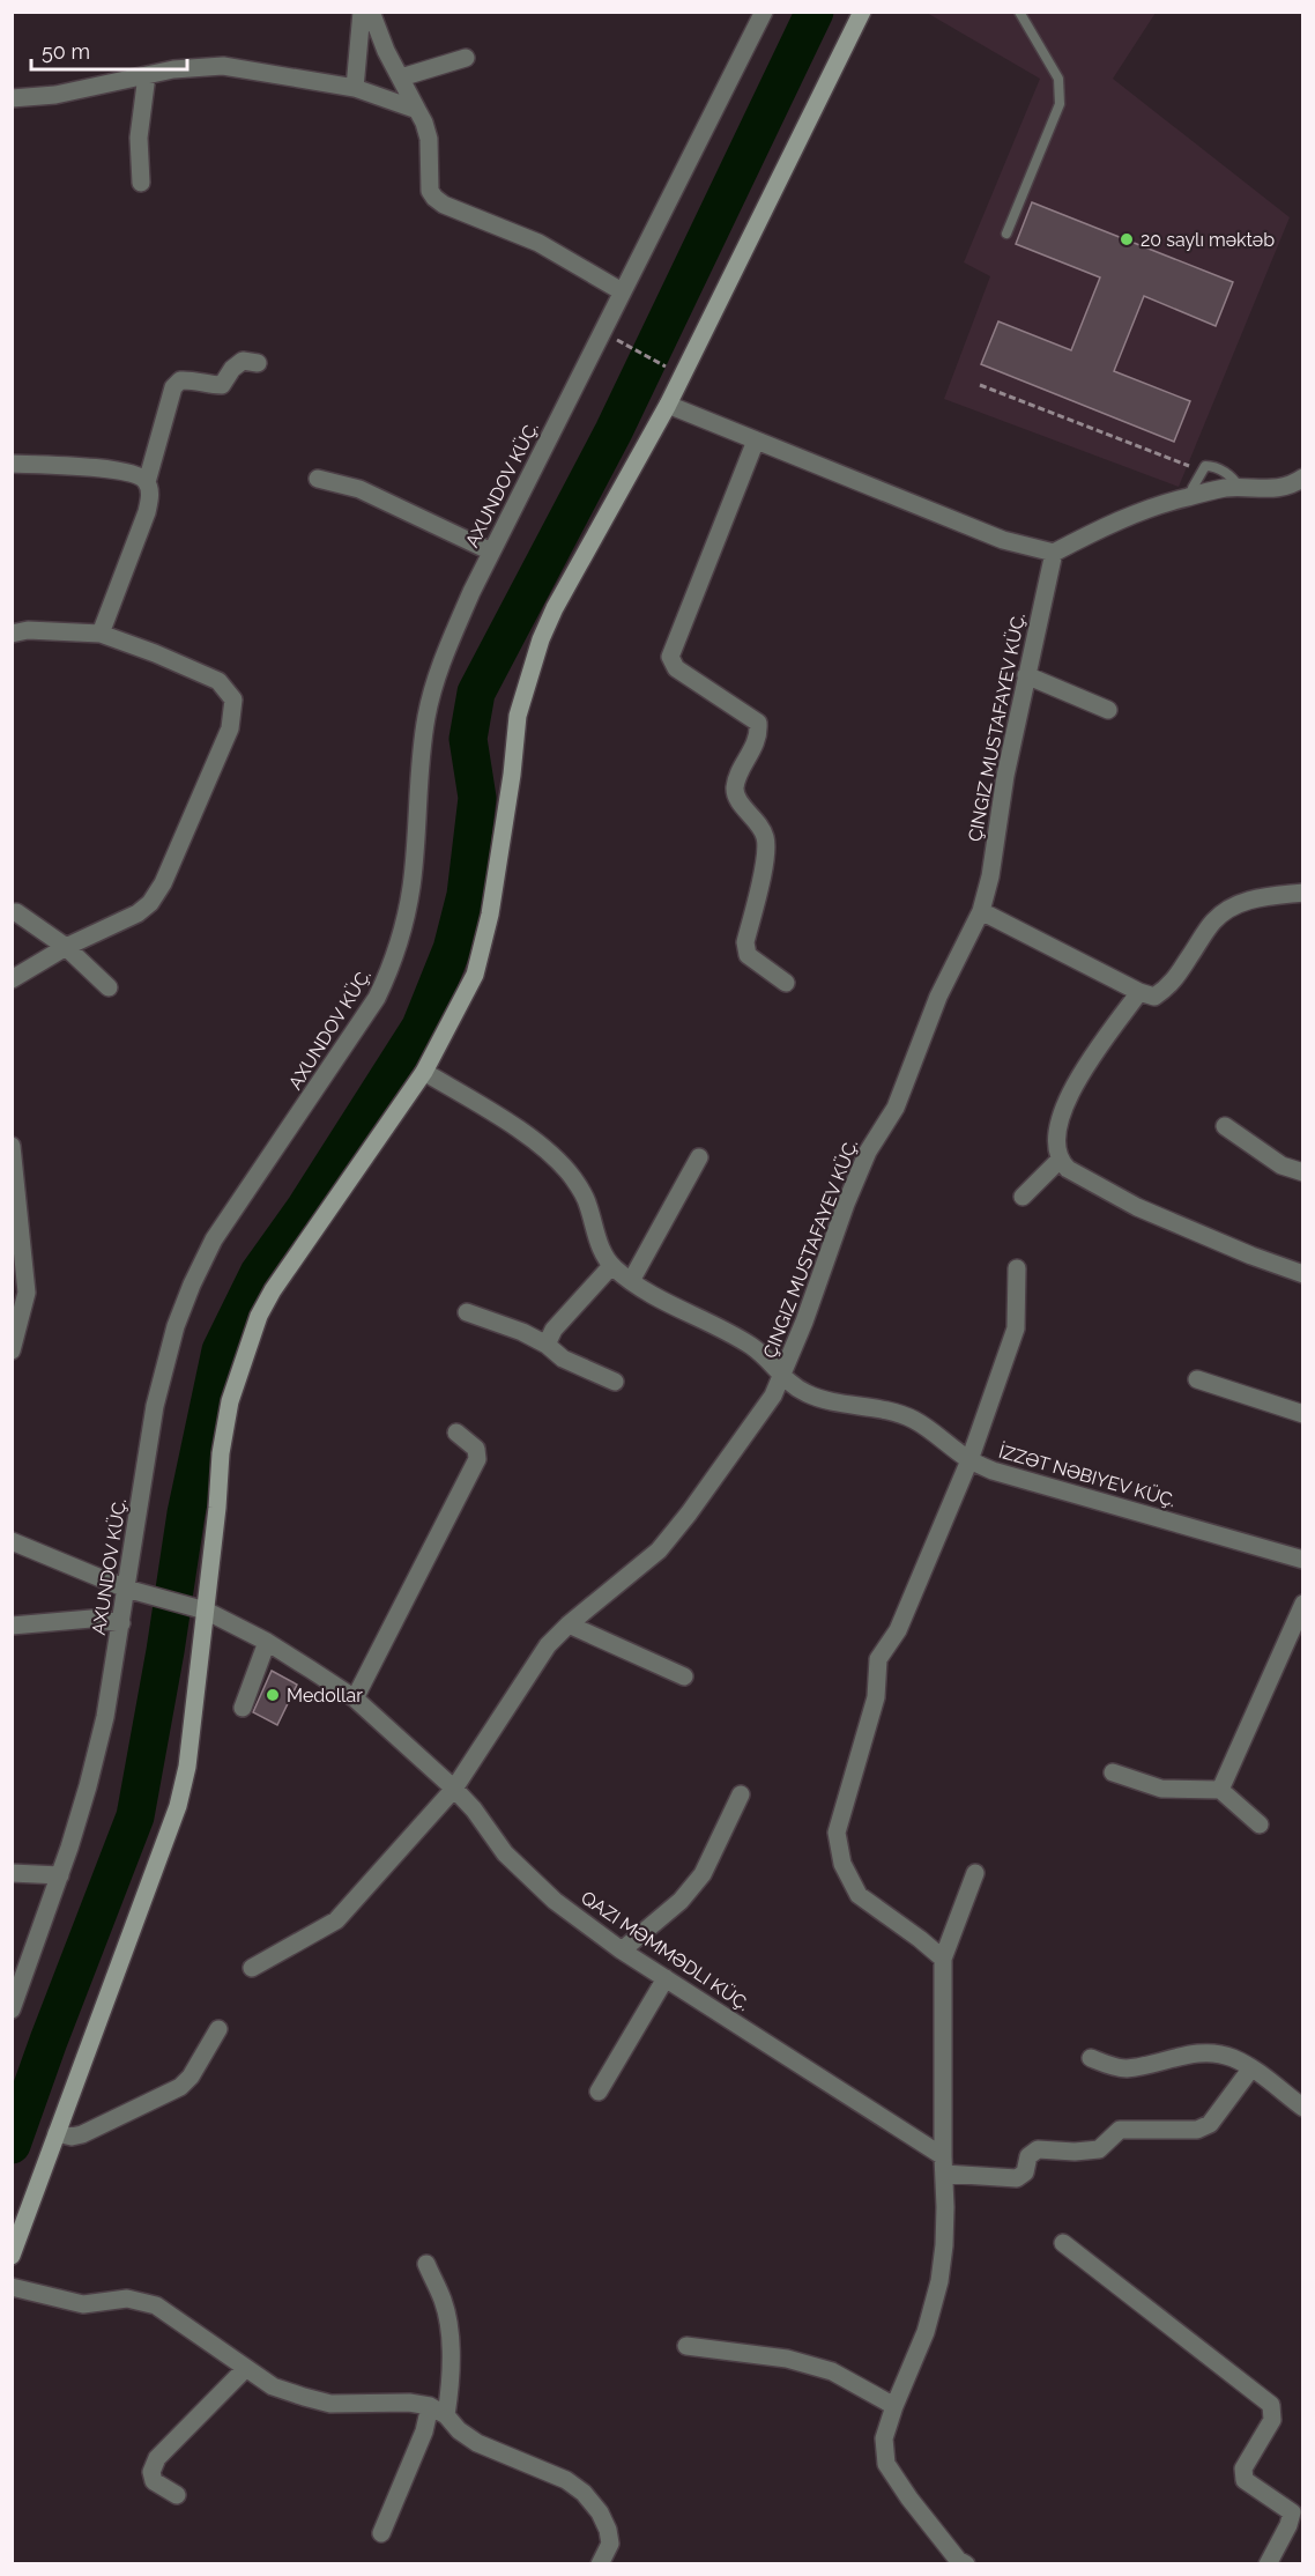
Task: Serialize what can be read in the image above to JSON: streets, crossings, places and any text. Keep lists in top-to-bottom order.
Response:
{
  "streets": {
    "street": ["AXUNDOV KÜÇ.", "ÇINGIZ MUSTAFAYEV KÜÇ.", "İZZƏT NƏBIYEV KÜÇ."]
  },
  "crossings": [
    ["ÇINGIZ MUSTAFAYEV KÜÇ.", "İZZƏT NƏBIYEV KÜÇ."]
  ],
  "places": ["20 saylı məktəb", "Medollar"],
  "scale_bar": "50 m"
}
